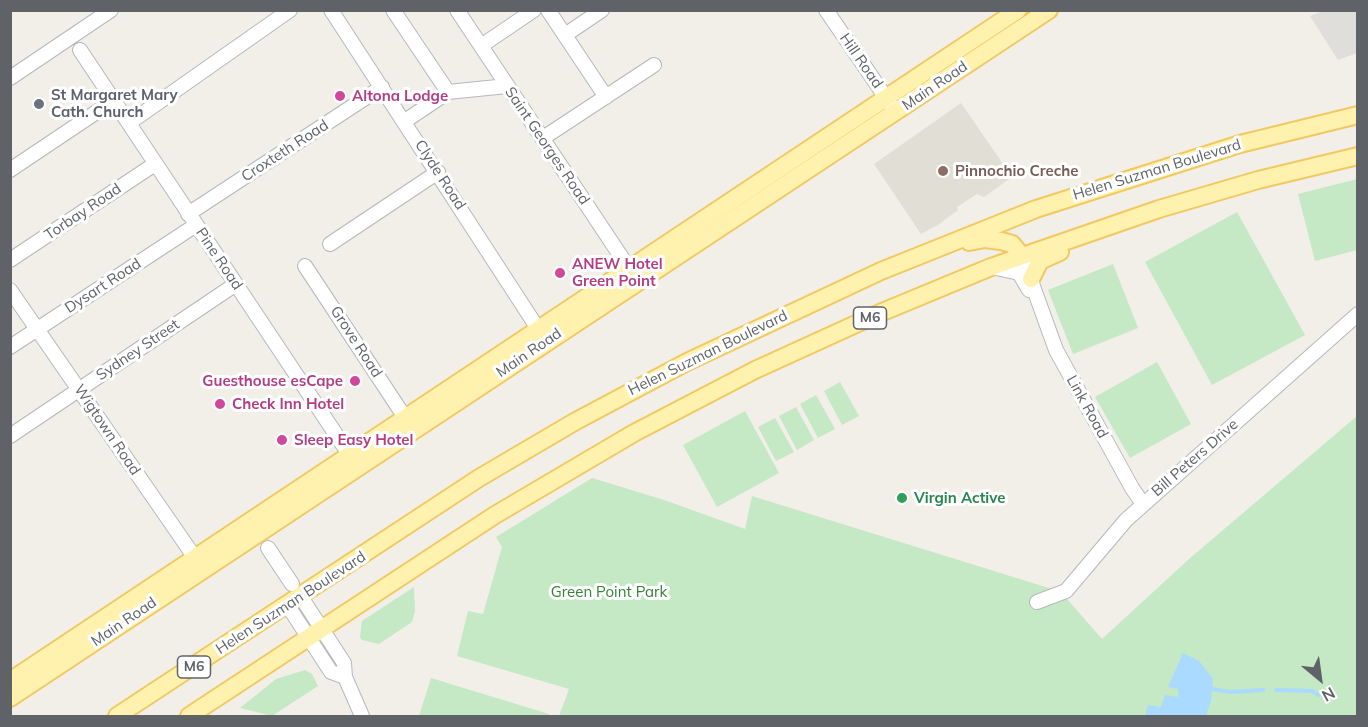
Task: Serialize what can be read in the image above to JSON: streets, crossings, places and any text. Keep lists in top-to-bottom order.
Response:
{
  "streets": {
    "main road": ["Main Road", "Helen Suzman Boulevard", "M6"],
    "street": [
      "Hill Road",
      "Saint Georges Road",
      "Croxteth Road",
      "Clyde Road",
      "Torbay Road",
      "Pine Road",
      "Dysart Road",
      "Grove Road",
      "Sydney Street",
      "Link Road",
      "Wigtown Road",
      "Bill Peters Drive"
    ]
  },
  "crossings": [
    ["Hill Road", "Main Road"],
    ["Main Road", "Saint Georges Road"],
    ["Main Road", "Clyde Road"],
    ["Main Road", "Pine Road"],
    ["Main Road", "Grove Road"],
    ["Main Road", "Wigtown Road"],
    ["Croxteth Road", "Clyde Road"],
    ["Croxteth Road", "Pine Road"],
    ["Croxteth Road", "Dysart Road"],
    ["Torbay Road", "Pine Road"],
    ["Pine Road", "Dysart Road"],
    ["Pine Road", "Sydney Street"],
    ["Dysart Road", "Wigtown Road"],
    ["M6", "Link Road"],
    ["Sydney Street", "Wigtown Road"],
    ["Link Road", "Bill Peters Drive"]
  ],
  "parks": ["Green Point Park"],
  "places": [
    "Altona Lodge",
    "St Margaret Mary Cath. Church",
    "Pinnochio Creche",
    "ANEW Hotel Green Point",
    "Guesthouse esCape",
    "Check Inn Hotel",
    "Sleep Easy Hotel",
    "Virgin Active"
  ],
  "north": "bottom right"
}
